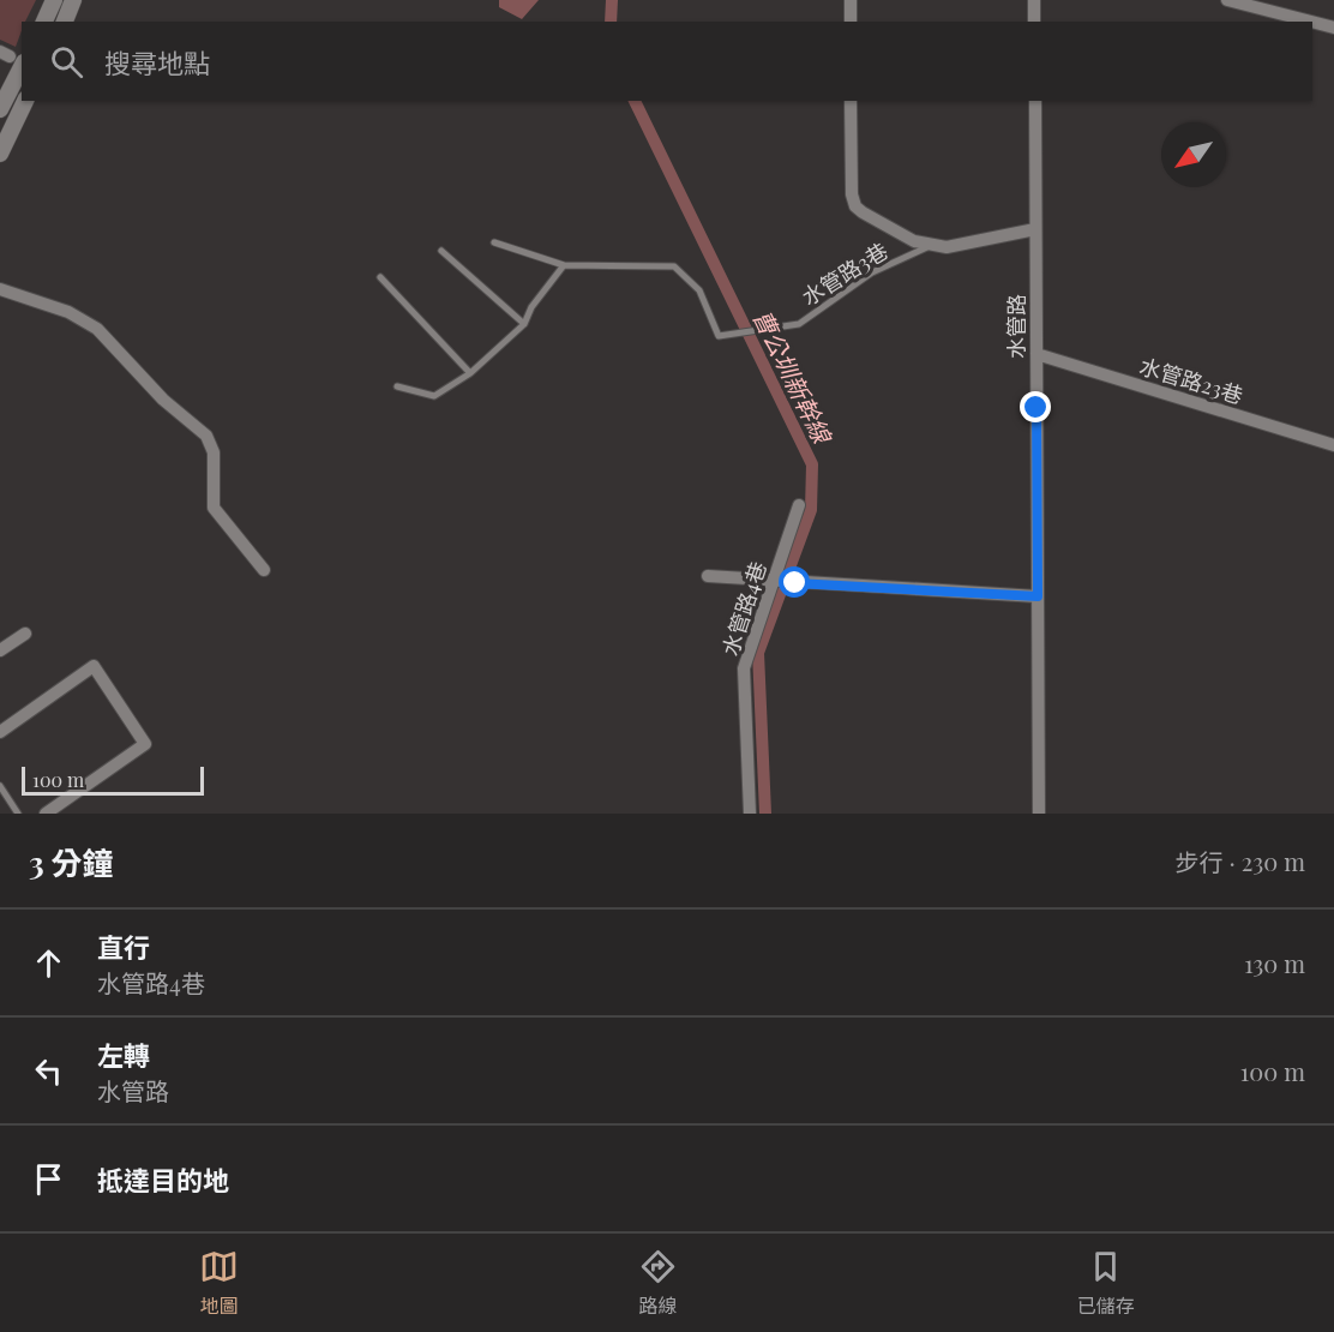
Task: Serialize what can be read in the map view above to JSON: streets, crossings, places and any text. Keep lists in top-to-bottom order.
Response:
{
  "streets": {
    "street": ["水管路", "水管路23巷", "水管路4巷"],
    "lane": ["水管路3巷"]
  },
  "crossings": [
    ["水管路", "水管路23巷"],
    ["水管路", "水管路4巷"]
  ],
  "water": ["曹公圳新幹線"],
  "scale_bar": "100 m",
  "north": "bottom left",
  "page": {
    "search": "搜尋地點",
    "scale": "100 m",
    "heading": ["3 分鐘", "步行 · 230 m"],
    "list": [
      ["直行", "水管路4巷", "130 m"],
      ["左轉", "水管路", "100 m"],
      "抵達目的地"
    ],
    "nav": ["地圖", "路線", "已儲存"]
  }
}
